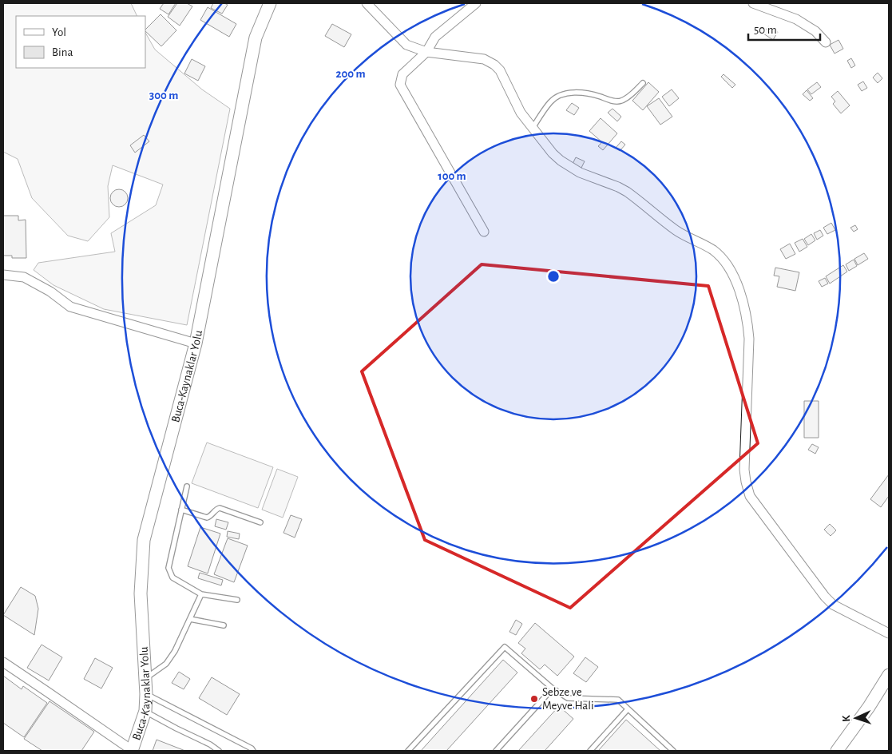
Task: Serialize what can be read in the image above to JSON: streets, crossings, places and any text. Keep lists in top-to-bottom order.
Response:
{
  "streets": {
    "street": ["Buca-Kaynaklar Yolu"]
  },
  "places": ["Sebze ve Meyve Hali"],
  "legend": ["Yol", "Bina"],
  "scale_bar": "50 m",
  "north": "left",
  "rings": ["200 m", "300 m", "100 m"]
}
